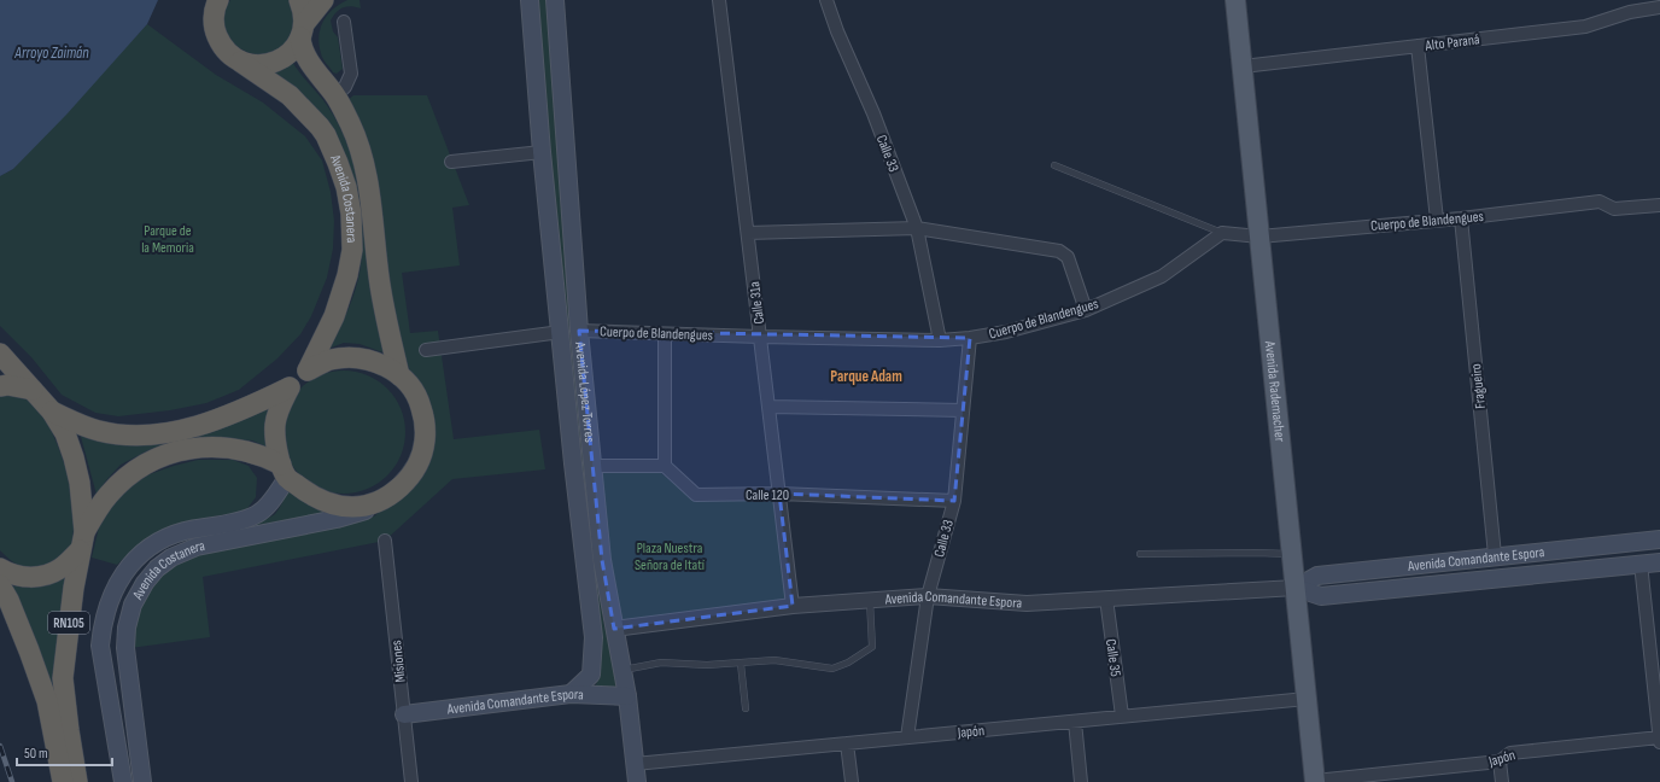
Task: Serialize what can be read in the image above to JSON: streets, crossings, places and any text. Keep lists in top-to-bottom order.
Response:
{
  "streets": {
    "highway": ["Avenida Costanera", "RN105"],
    "main road": ["Avenida Rademacher", "Avenida López Torres", "Avenida Comandante Espora"],
    "street": [
      "Alto Paraná",
      "Calle 33",
      "Cuerpo de Blandengues",
      "Calle 31a",
      "Fragueiro",
      "Calle 120",
      "Calle 35",
      "Misiones",
      "Japón"
    ]
  },
  "crossings": [
    ["Alto Paraná", "Avenida Rademacher"],
    ["Calle 33", "Cuerpo de Blandengues"],
    ["Calle 33", "Calle 120"],
    ["Calle 33", "Avenida Comandante Espora"],
    ["Calle 33", "Japón"],
    ["Cuerpo de Blandengues", "Calle 31a"],
    ["Cuerpo de Blandengues", "Fragueiro"],
    ["Cuerpo de Blandengues", "Avenida Rademacher"],
    ["Cuerpo de Blandengues", "Avenida López Torres"],
    ["Calle 31a", "Calle 120"],
    ["Calle 31a", "Avenida Comandante Espora"],
    ["Fragueiro", "Avenida Comandante Espora"],
    ["Avenida Rademacher", "Avenida Comandante Espora"],
    ["Avenida Rademacher", "Japón"],
    ["Avenida López Torres", "Avenida Comandante Espora"],
    ["Avenida López Torres", "Japón"],
    ["Avenida Comandante Espora", "Calle 35"],
    ["Avenida Comandante Espora", "Misiones"],
    ["Calle 35", "Japón"]
  ],
  "districts": ["Parque Adam"],
  "water": ["Arroyo Zaimán"],
  "parks": ["Parque de la Memoria", "Plaza Nuestra Señora de Itatí"],
  "scale_bar": "50 m"
}
